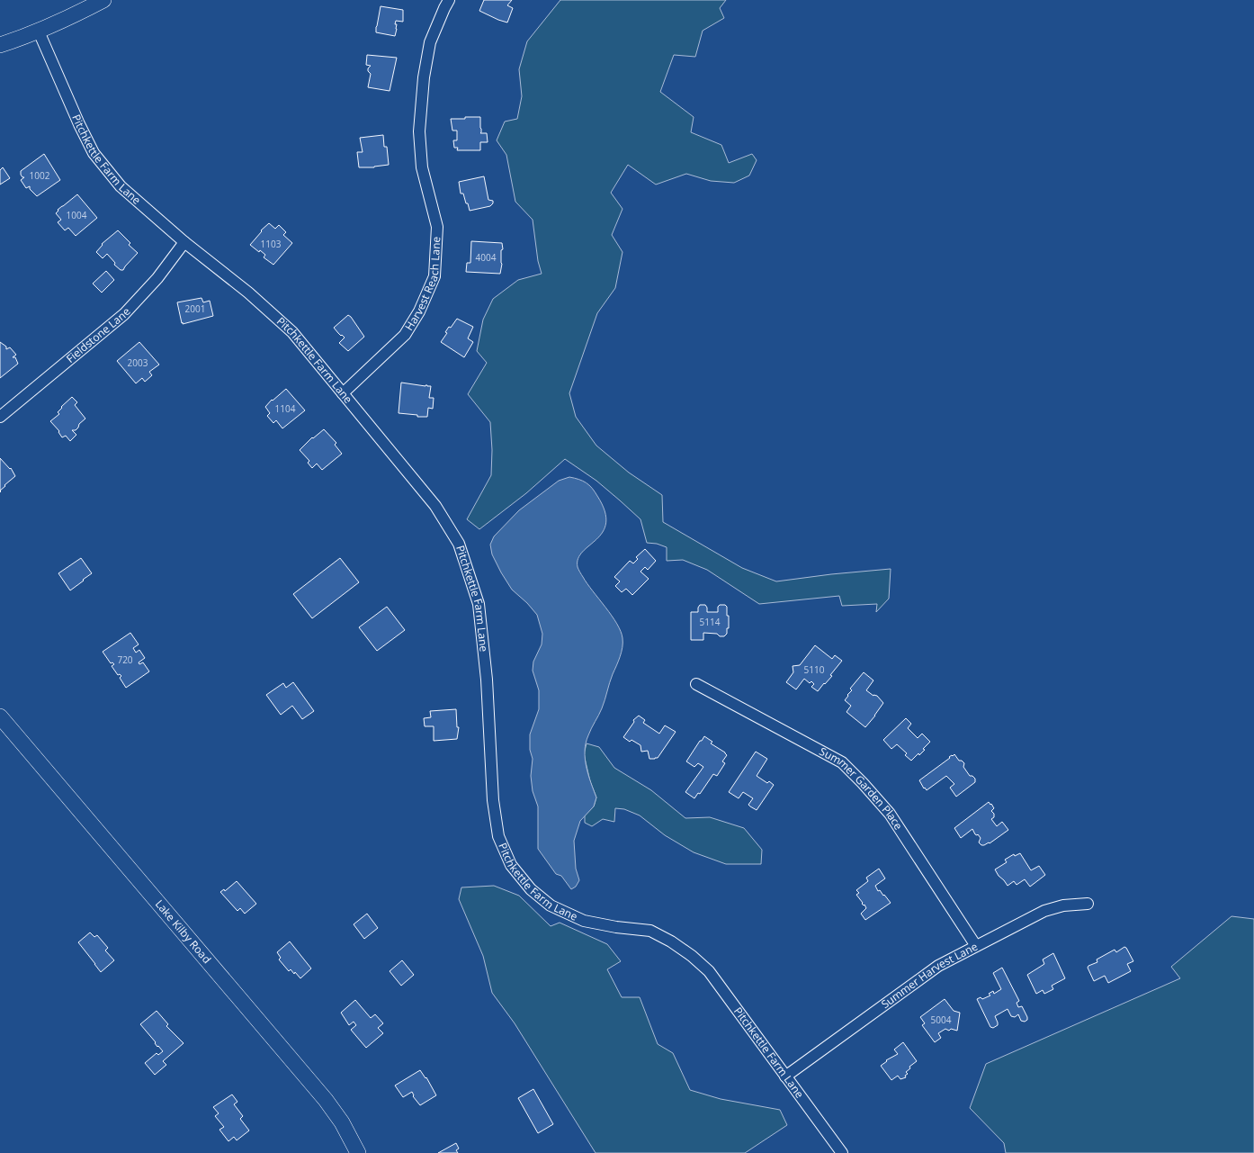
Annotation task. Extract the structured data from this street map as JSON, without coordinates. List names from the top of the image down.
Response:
{
  "streets": {
    "street": [
      "Pitchkettle Farm Lane",
      "Harvest Reach Lane",
      "Fieldstone Lane",
      "Summer Garden Place",
      "Lake Kilby Road",
      "Summer Harvest Lane"
    ]
  },
  "crossings": [
    ["Pitchkettle Farm Lane", "Harvest Reach Lane"],
    ["Pitchkettle Farm Lane", "Fieldstone Lane"],
    ["Pitchkettle Farm Lane", "Summer Harvest Lane"],
    ["Summer Garden Place", "Summer Harvest Lane"]
  ],
  "house_numbers": [
    "1002",
    "1004",
    "1103",
    "4004",
    "2001",
    "2003",
    "1104",
    "5114",
    "720",
    "5110",
    "5004"
  ]
}
